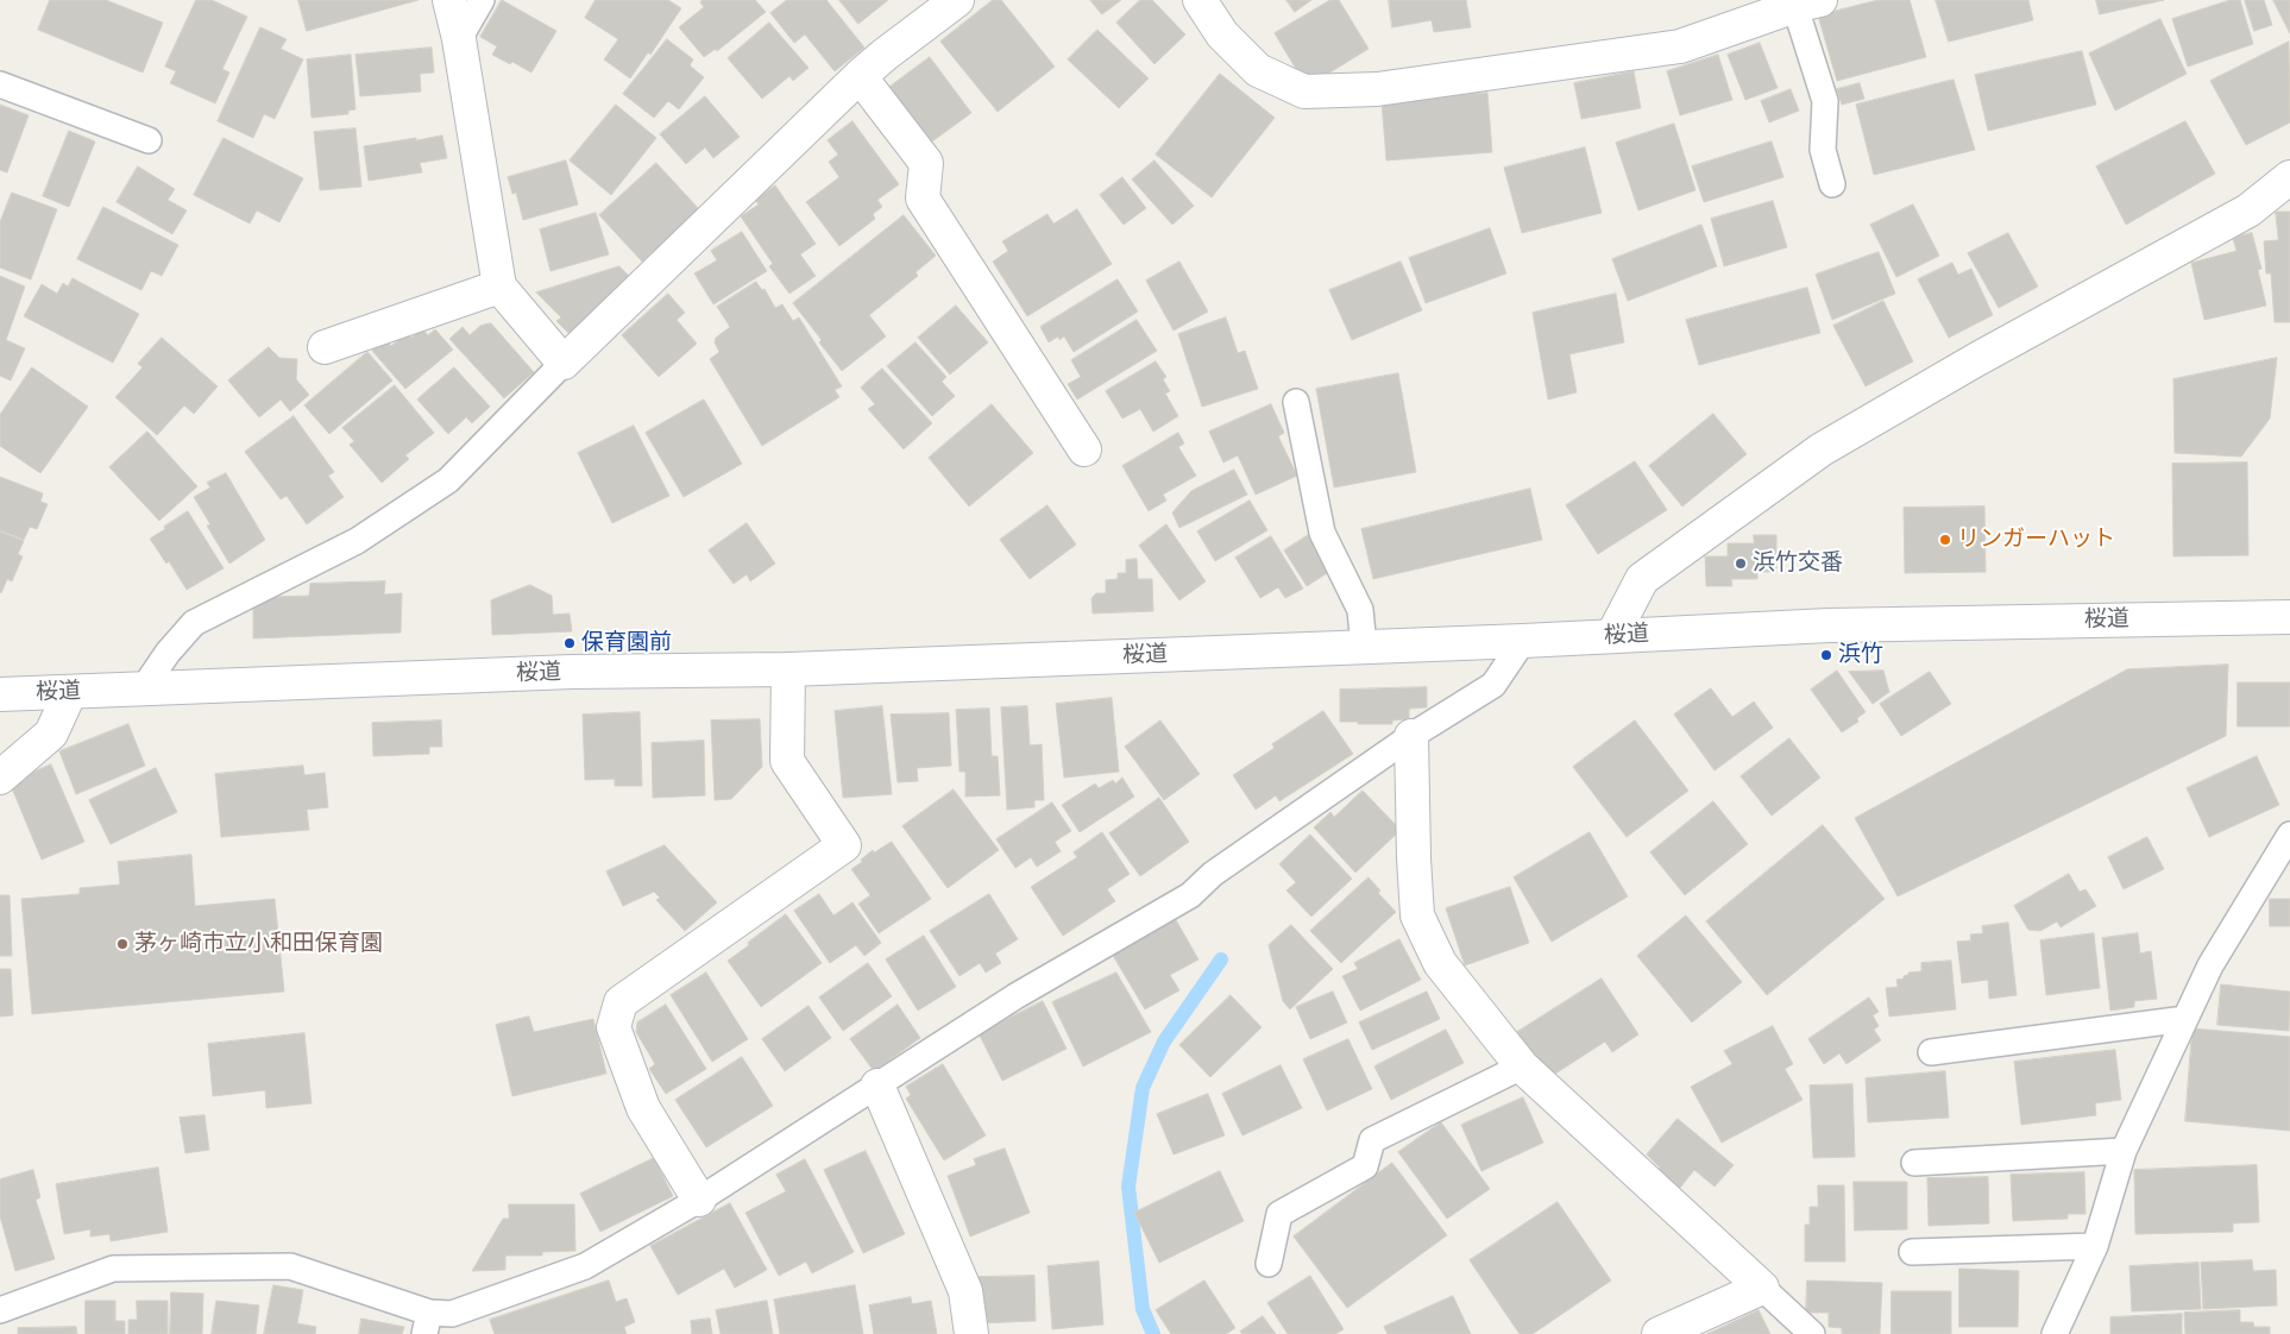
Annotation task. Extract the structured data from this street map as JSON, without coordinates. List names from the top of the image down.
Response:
{
  "streets": {
    "street": ["桜道"]
  },
  "places": [
    "リンガーハット",
    "浜竹交番",
    "保育園前",
    "浜竹",
    "茅ヶ崎市立小和田保育園"
  ]
}
